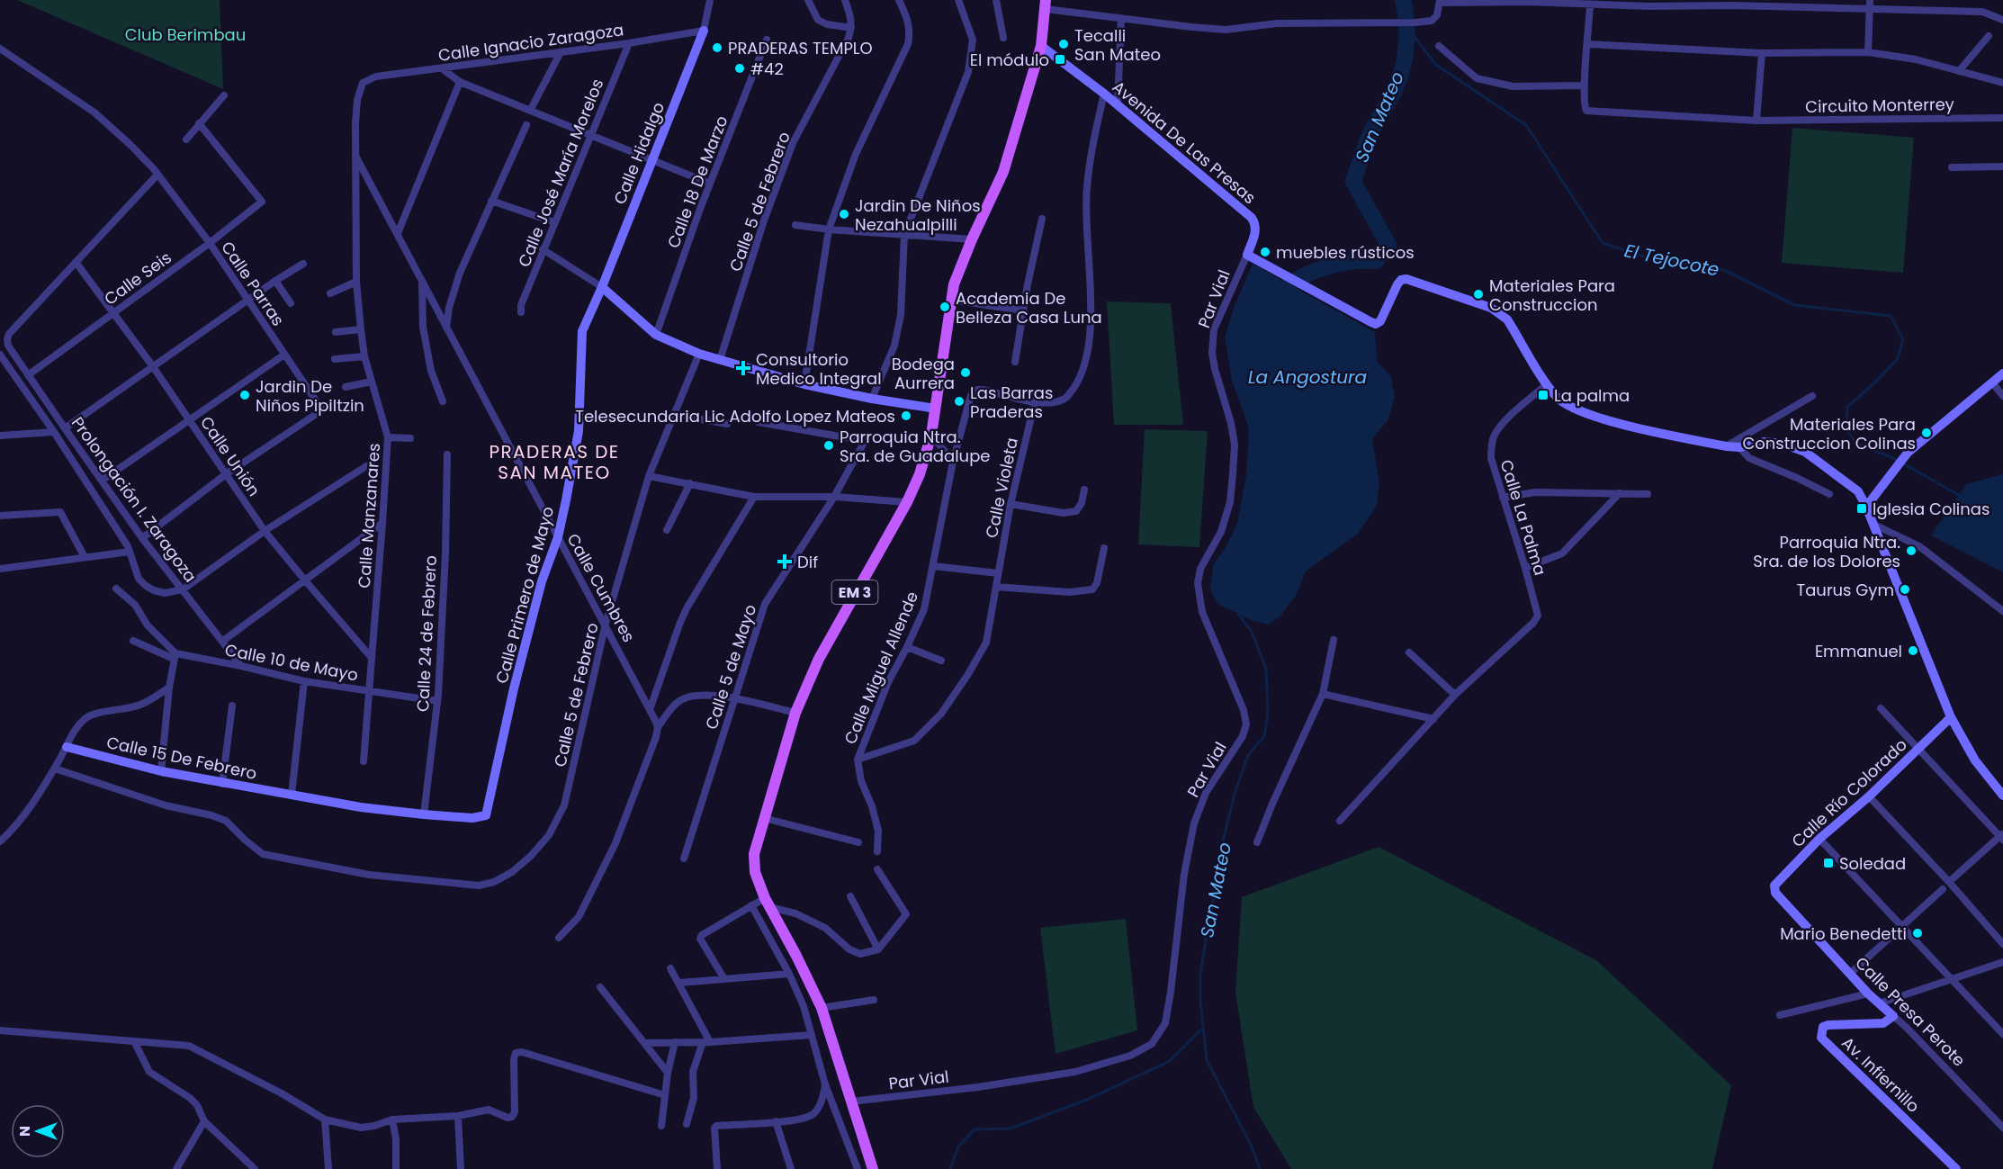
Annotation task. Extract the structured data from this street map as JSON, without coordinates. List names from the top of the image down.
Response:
{
  "streets": {
    "main road": ["EM 3"],
    "street": [
      "Calle Ignacio Zaragoza",
      "Circuito Monterrey",
      "Avenida De Las Presas",
      "Calle Hidalgo",
      "Calle José María Morelos",
      "Calle 18 De Marzo",
      "Calle 5 de Febrero",
      "Calle Seis",
      "Calle Parras",
      "Par Vial",
      "Calle Unión",
      "Calle Violeta",
      "Prolongación I. Zaragoza",
      "Calle Manzanares",
      "Calle La Palma",
      "Calle Cumbres",
      "Calle Primero de Mayo",
      "Calle 24 de Febrero",
      "Calle 10 de Mayo",
      "Calle 5 de Mayo",
      "Calle Miguel Allende",
      "Calle 15 De Febrero",
      "Calle Río Colorado",
      "Calle Presa Perote",
      "Av. Infiernillo"
    ]
  },
  "crossings": [
    ["Calle Ignacio Zaragoza", "Calle Hidalgo"],
    ["Calle Ignacio Zaragoza", "Calle José María Morelos"],
    ["Calle Ignacio Zaragoza", "Calle Manzanares"],
    ["Avenida De Las Presas", "Par Vial"],
    ["Avenida De Las Presas", "EM 3"],
    ["Calle Hidalgo", "Calle Primero de Mayo"],
    ["Calle 5 de Febrero", "Calle Cumbres"],
    ["Calle Seis", "Calle Parras"],
    ["Calle Seis", "Calle Unión"],
    ["Calle Seis", "Prolongación I. Zaragoza"],
    ["Calle Parras", "Calle Unión"],
    ["Par Vial", "EM 3"],
    ["Calle Unión", "Prolongación I. Zaragoza"],
    ["Calle Unión", "Calle Manzanares"],
    ["Calle Violeta", "Calle Miguel Allende"],
    ["Prolongación I. Zaragoza", "Calle 10 de Mayo"],
    ["Calle Manzanares", "Calle Cumbres"],
    ["Calle Manzanares", "Calle 10 de Mayo"],
    ["Calle Cumbres", "Calle Primero de Mayo"],
    ["Calle Primero de Mayo", "Calle 15 De Febrero"],
    ["Calle 24 de Febrero", "Calle 10 de Mayo"],
    ["Calle 24 de Febrero", "Calle 15 De Febrero"],
    ["Calle Río Colorado", "Calle Presa Perote"],
    ["Calle Presa Perote", "Av. Infiernillo"]
  ],
  "districts": ["PRADERAS DE SAN MATEO"],
  "water": ["San Mateo", "El Tejocote", "La Angostura"],
  "parks": ["Club Berimbau"],
  "places": {
    "other": [
      "Tecalli San Mateo",
      "PRADERAS TEMPLO",
      "#42",
      "Jardin De Niños Nezahualpilli",
      "muebles rústicos",
      "Materiales Para Construccion",
      "Academia De Belleza Casa Luna",
      "Bodega Aurrera",
      "Jardin De Niños Pipiltzin",
      "Las Barras Praderas",
      "Telesecundaria Lic Adolfo Lopez Mateos",
      "Materiales Para Construccion Colinas",
      "Parroquia Ntra. Sra. de Guadalupe",
      "Parroquia Ntra. Sra. de los Dolores",
      "Taurus Gym",
      "Emmanuel",
      "Mario Benedetti"
    ],
    "transit": [
      "El módulo",
      "La palma",
      "Iglesia Colinas",
      "Soledad"
    ],
    "health": ["Consultorio Medico Integral", "Dif"]
  },
  "north": "left"
}
